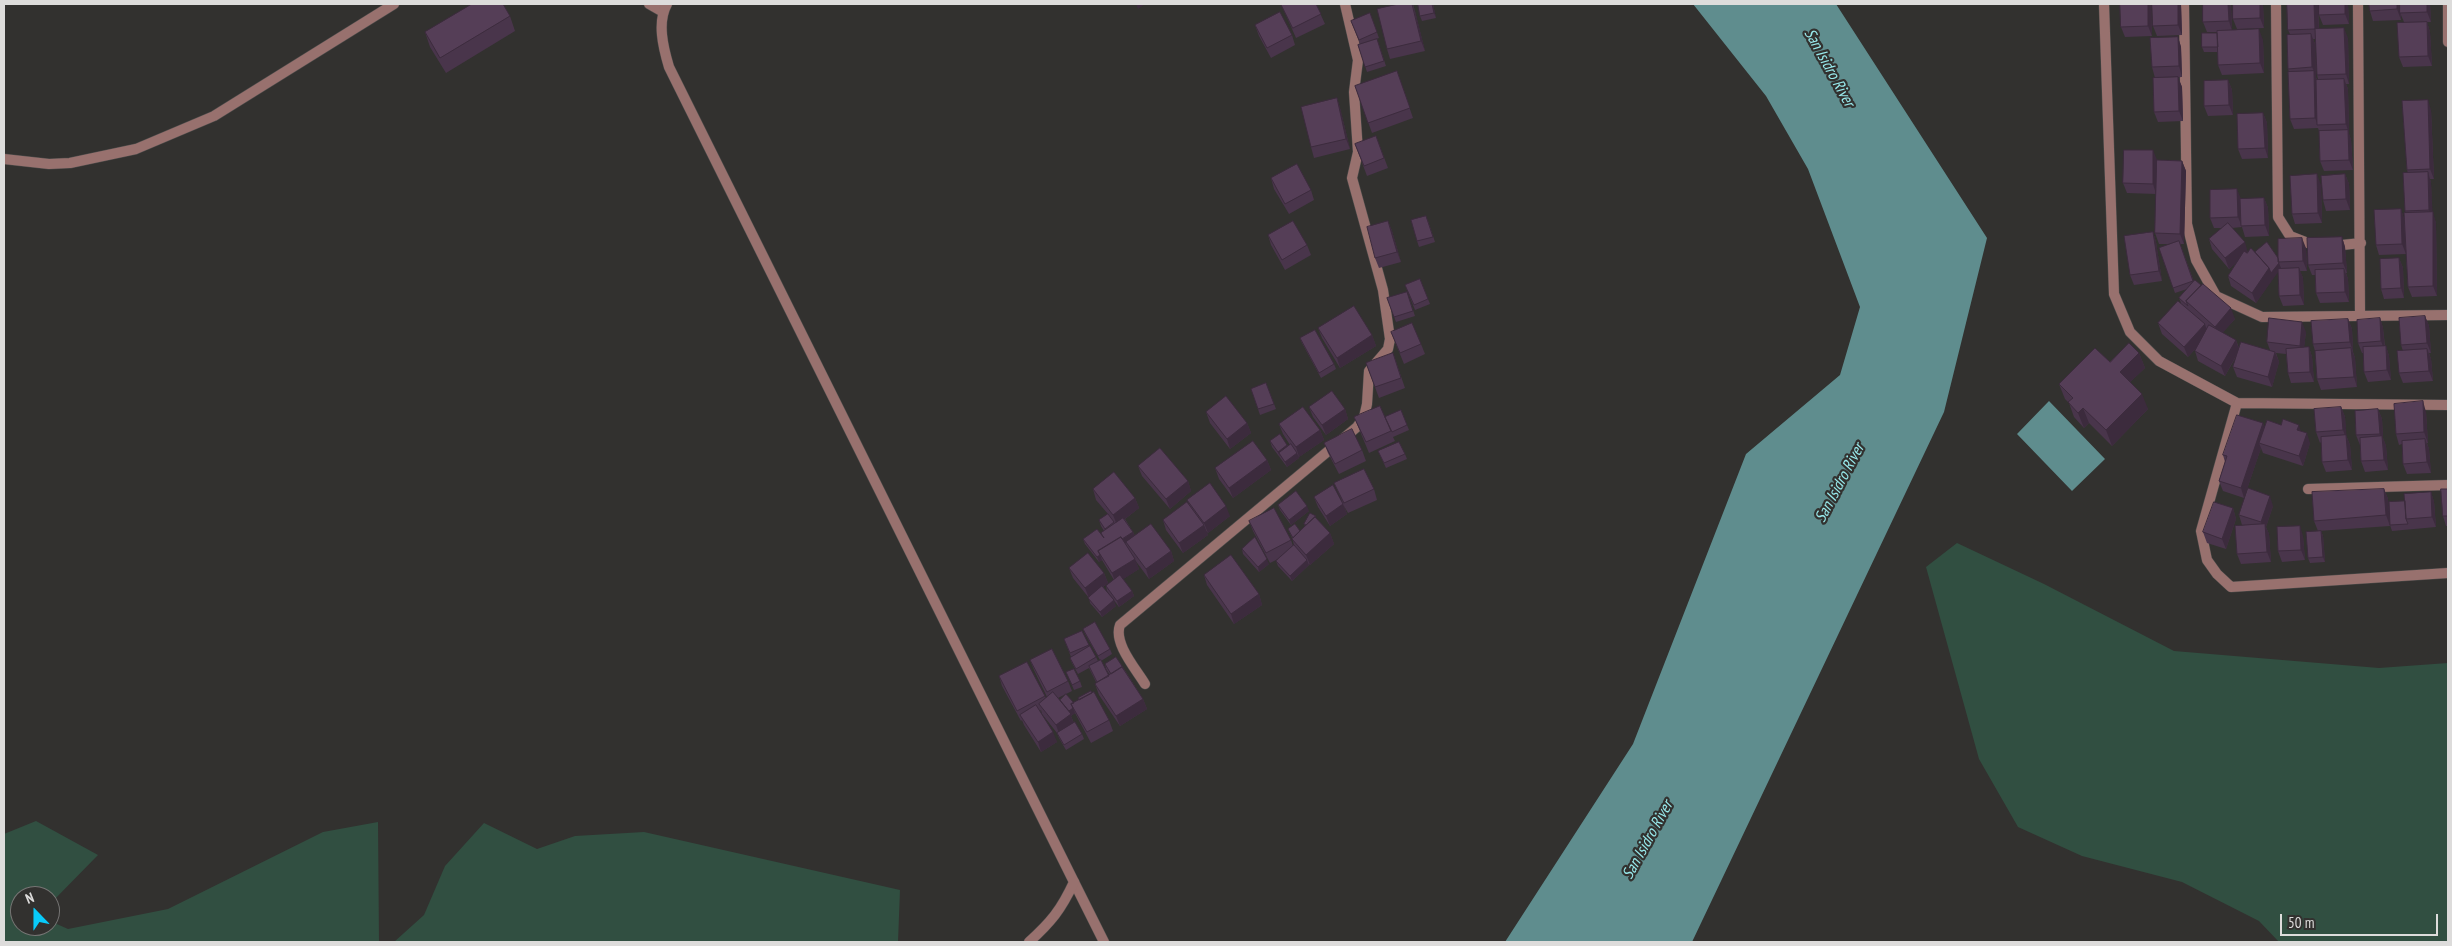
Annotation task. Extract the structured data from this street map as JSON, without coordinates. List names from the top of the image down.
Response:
{
  "water": ["San Isidro River"],
  "scale_bar": "50 m",
  "north": "top"
}
